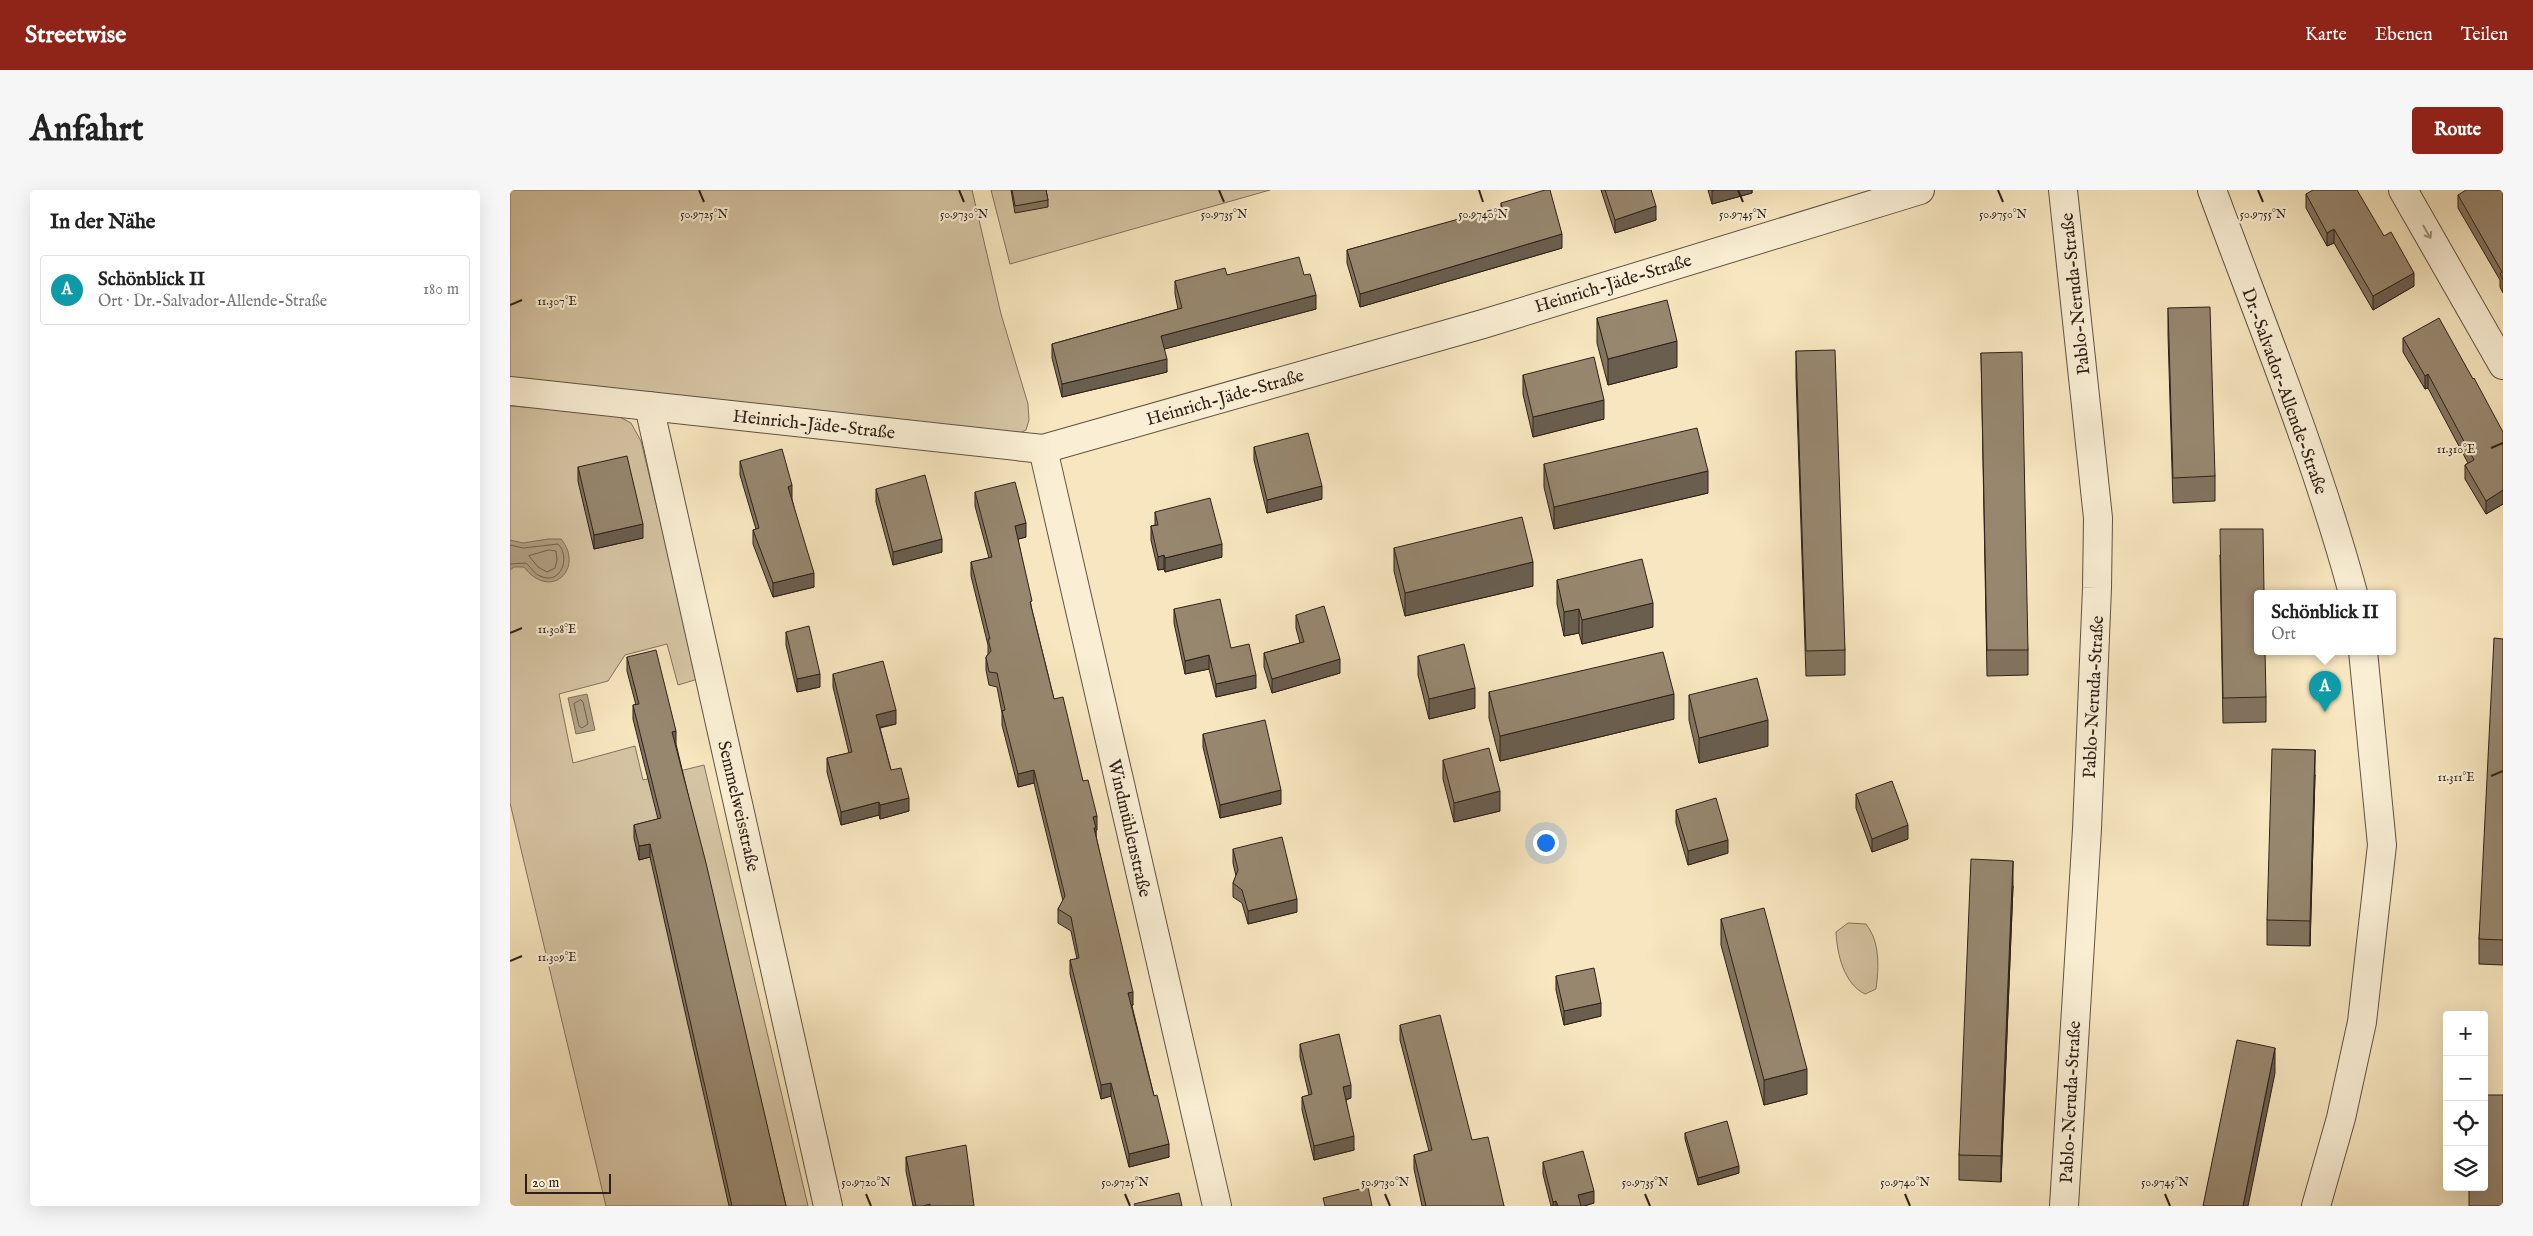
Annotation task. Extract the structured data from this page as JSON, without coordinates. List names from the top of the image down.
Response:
{
  "streets": {
    "street": [
      "Heinrich-Jäde-Straße",
      "Pablo-Neruda-Straße",
      "Dr.-Salvador-Allende-Straße",
      "Semmelweisstraße",
      "Windmühlenstraße"
    ]
  },
  "crossings": [
    ["Heinrich-Jäde-Straße", "Semmelweisstraße"],
    ["Heinrich-Jäde-Straße", "Windmühlenstraße"]
  ],
  "scale_bar": "20 m",
  "page": {
    "header": "Streetwise",
    "nav": ["Karte", "Ebenen", "Teilen"],
    "buttons": "Route",
    "title": "Anfahrt",
    "heading": "In der Nähe",
    "list": [
      {
        "mark": "A",
        "name": "Schönblick II",
        "note": "Ort · Dr.-Salvador-Allende-Straße",
        "value": "180 m"
      }
    ],
    "popup": ["Schönblick II", "Ort"],
    "pins": "A",
    "map_buttons": ["+", "−"],
    "scale": "20 m"
  },
  "coordinates": [
    "50.9725°N",
    "50.9730°N",
    "50.9735°N",
    "50.9740°N",
    "50.9745°N",
    "50.9750°N",
    "50.9755°N",
    "11.307°E",
    "11.310°E",
    "11.308°E",
    "11.311°E",
    "11.309°E",
    "50.9720°N"
  ]
}
